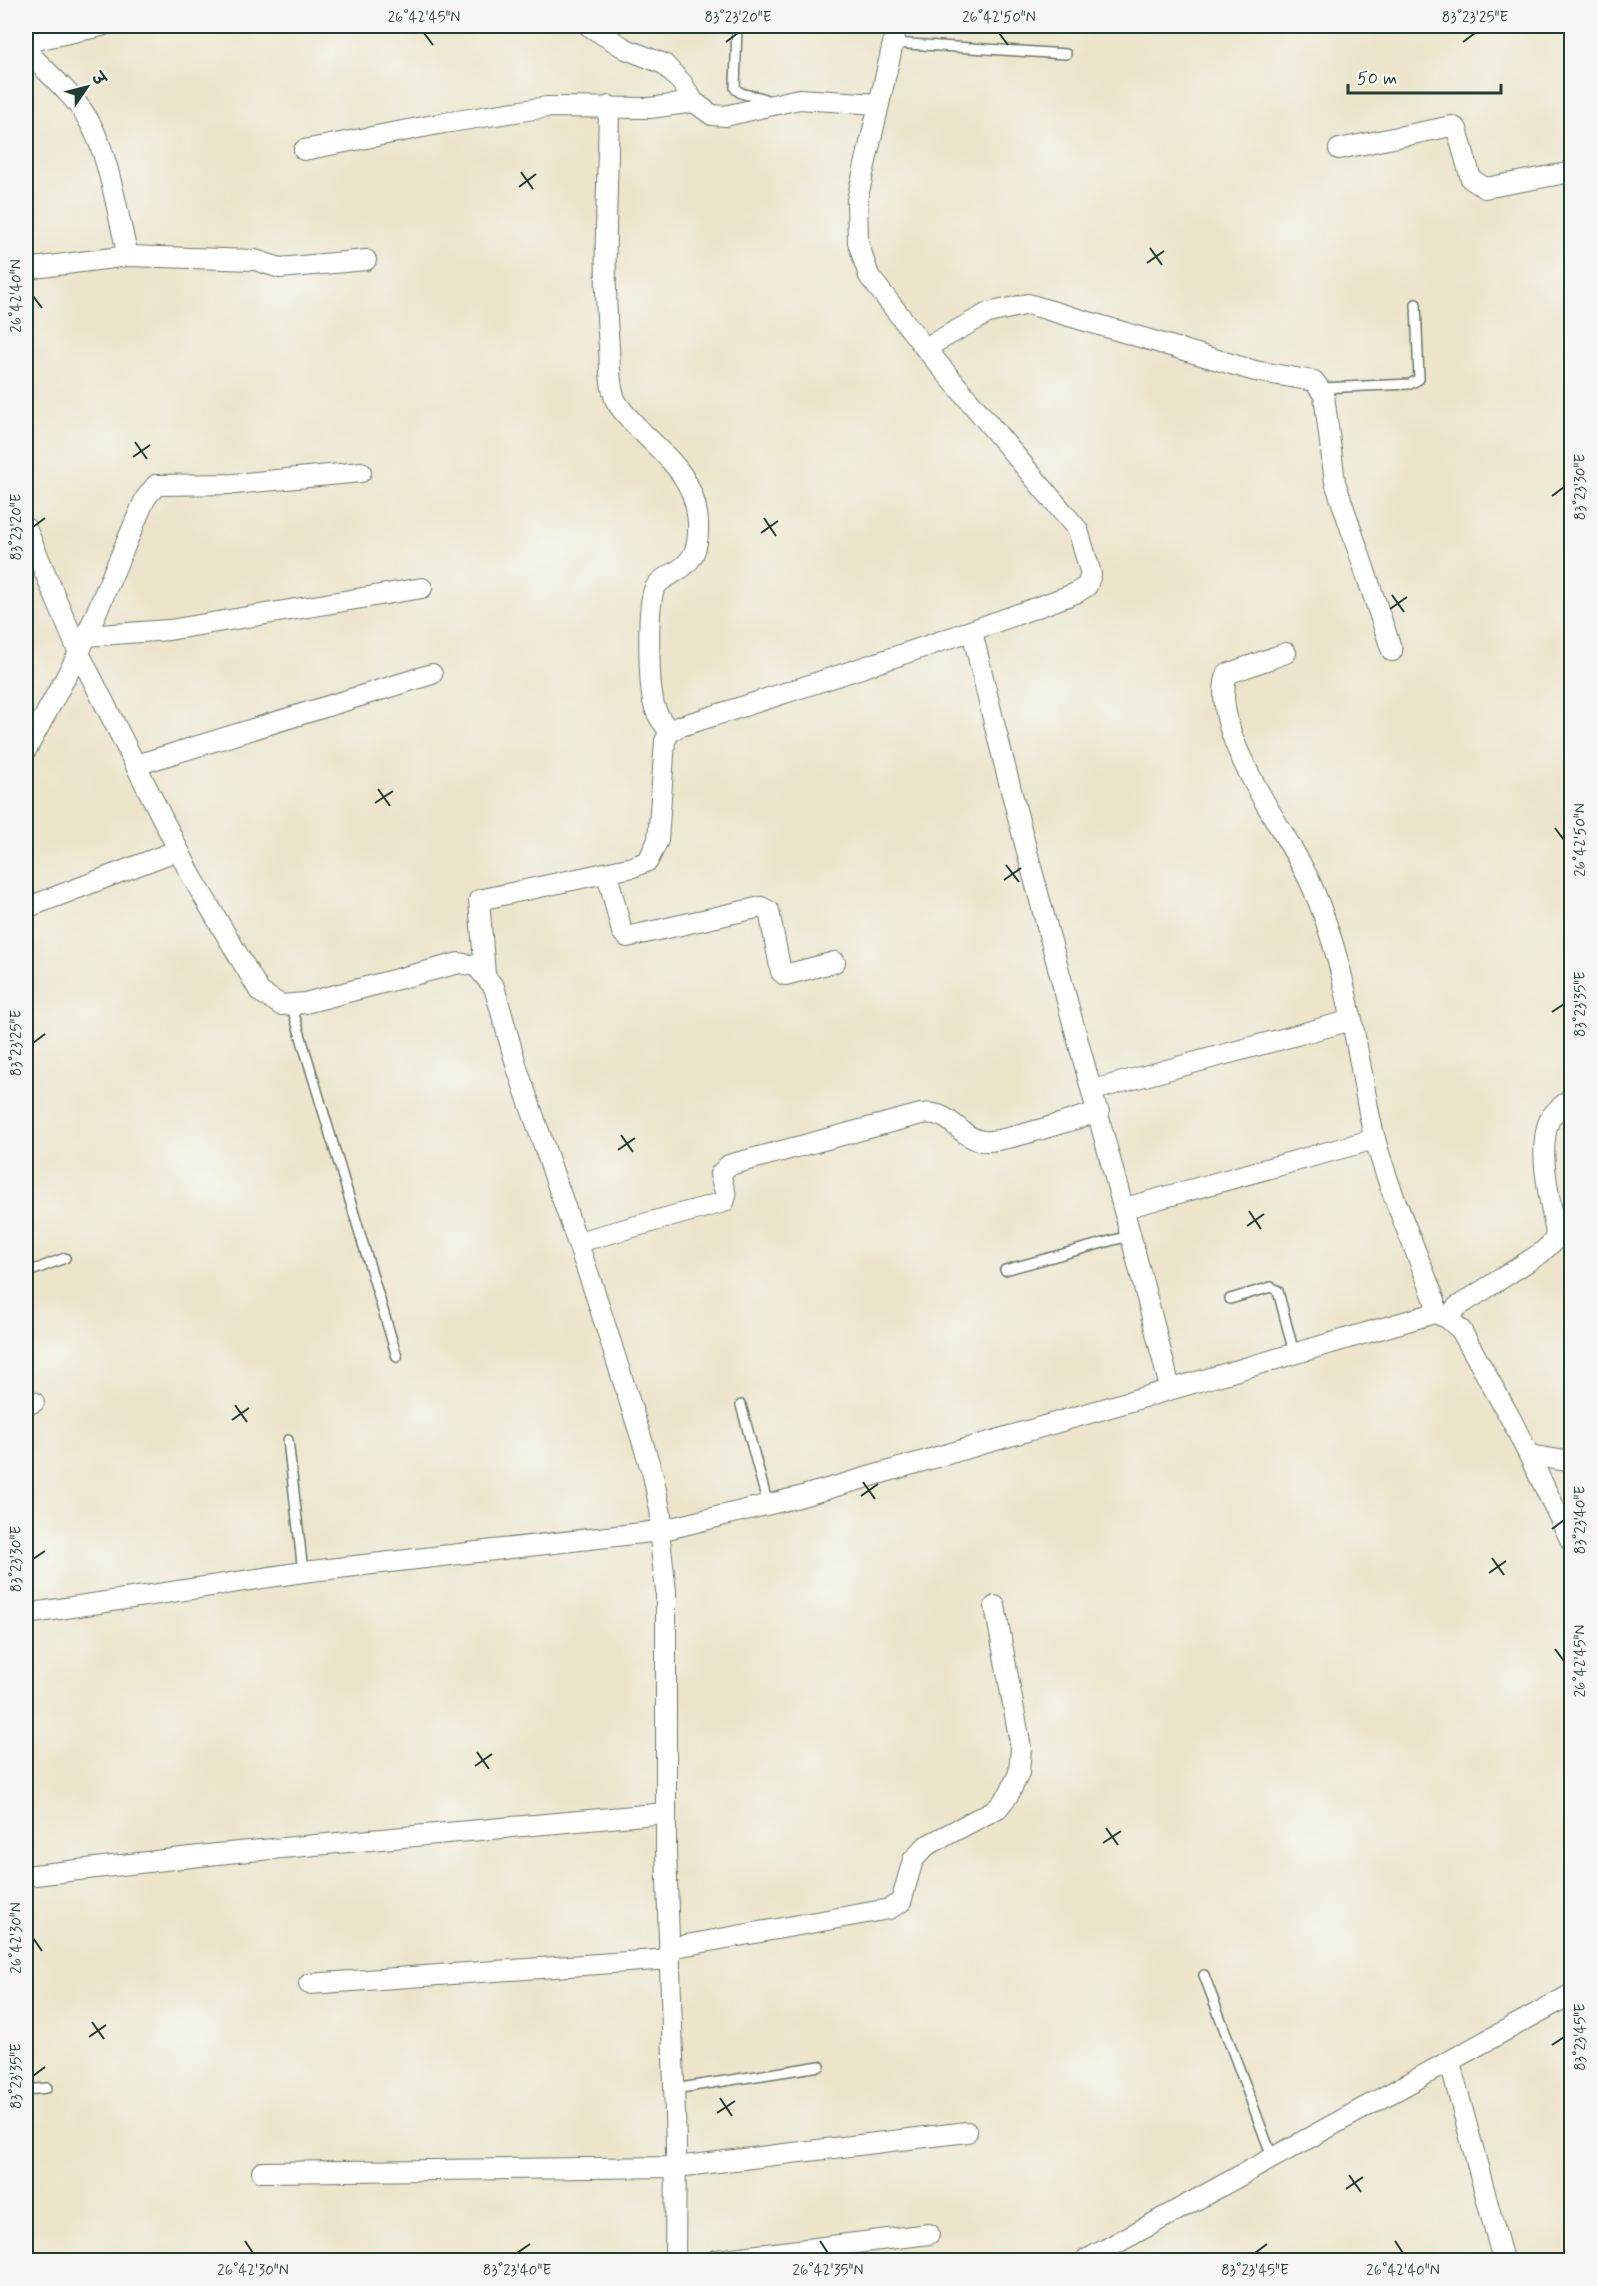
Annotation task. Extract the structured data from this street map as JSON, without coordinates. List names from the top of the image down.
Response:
{
  "scale_bar": "50 m",
  "north": "top right",
  "coordinates": [
    "26°42'45\"N",
    "83°23'20\"E",
    "26°42'50\"N",
    "83°23'25\"E",
    "26°42'40\"N",
    "83°23'30\"E",
    "83°23'35\"E",
    "83°23'40\"E",
    "26°42'30\"N",
    "83°23'45\"E",
    "26°42'35\"N"
  ]
}
